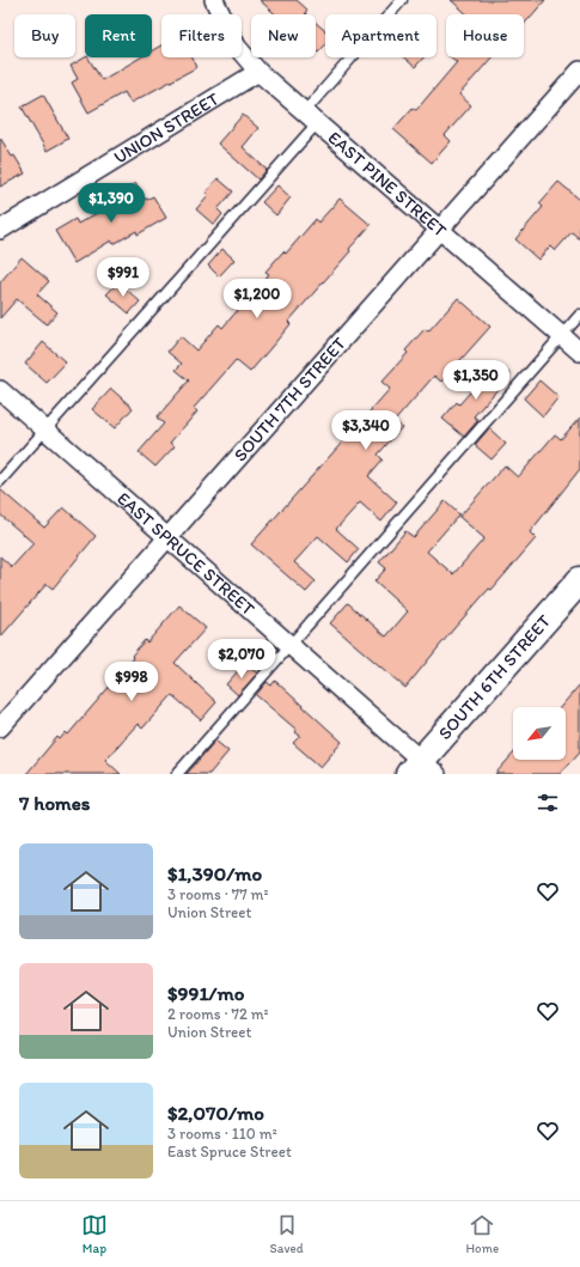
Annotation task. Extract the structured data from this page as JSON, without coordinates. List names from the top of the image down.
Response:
{
  "streets": {
    "street": [
      "UNION STREET",
      "EAST PINE STREET",
      "SOUTH 7TH STREET",
      "EAST SPRUCE STREET",
      "SOUTH 6TH STREET"
    ]
  },
  "crossings": [
    ["UNION STREET", "EAST PINE STREET"],
    ["EAST PINE STREET", "SOUTH 7TH STREET"],
    ["SOUTH 7TH STREET", "EAST SPRUCE STREET"],
    ["EAST SPRUCE STREET", "SOUTH 6TH STREET"]
  ],
  "north": "bottom left",
  "page": {
    "chip": [
      "Buy",
      "Rent",
      "Filters",
      "New",
      "Apartment",
      "House"
    ],
    "price": [
      "$1,390",
      "$991",
      "$1,200",
      "$1,350",
      "$3,340",
      "$2,070",
      "$998"
    ],
    "heading": "7 homes",
    "list": [
      {
        "name": "$1,390/mo",
        "note": "3 rooms · 77 m² · Union Street"
      },
      {
        "name": "$991/mo",
        "note": "2 rooms · 72 m² · Union Street"
      },
      {
        "name": "$2,070/mo",
        "note": "3 rooms · 110 m² · East Spruce Street"
      }
    ],
    "tabs": ["Map", "Saved", "Home"]
  }
}
